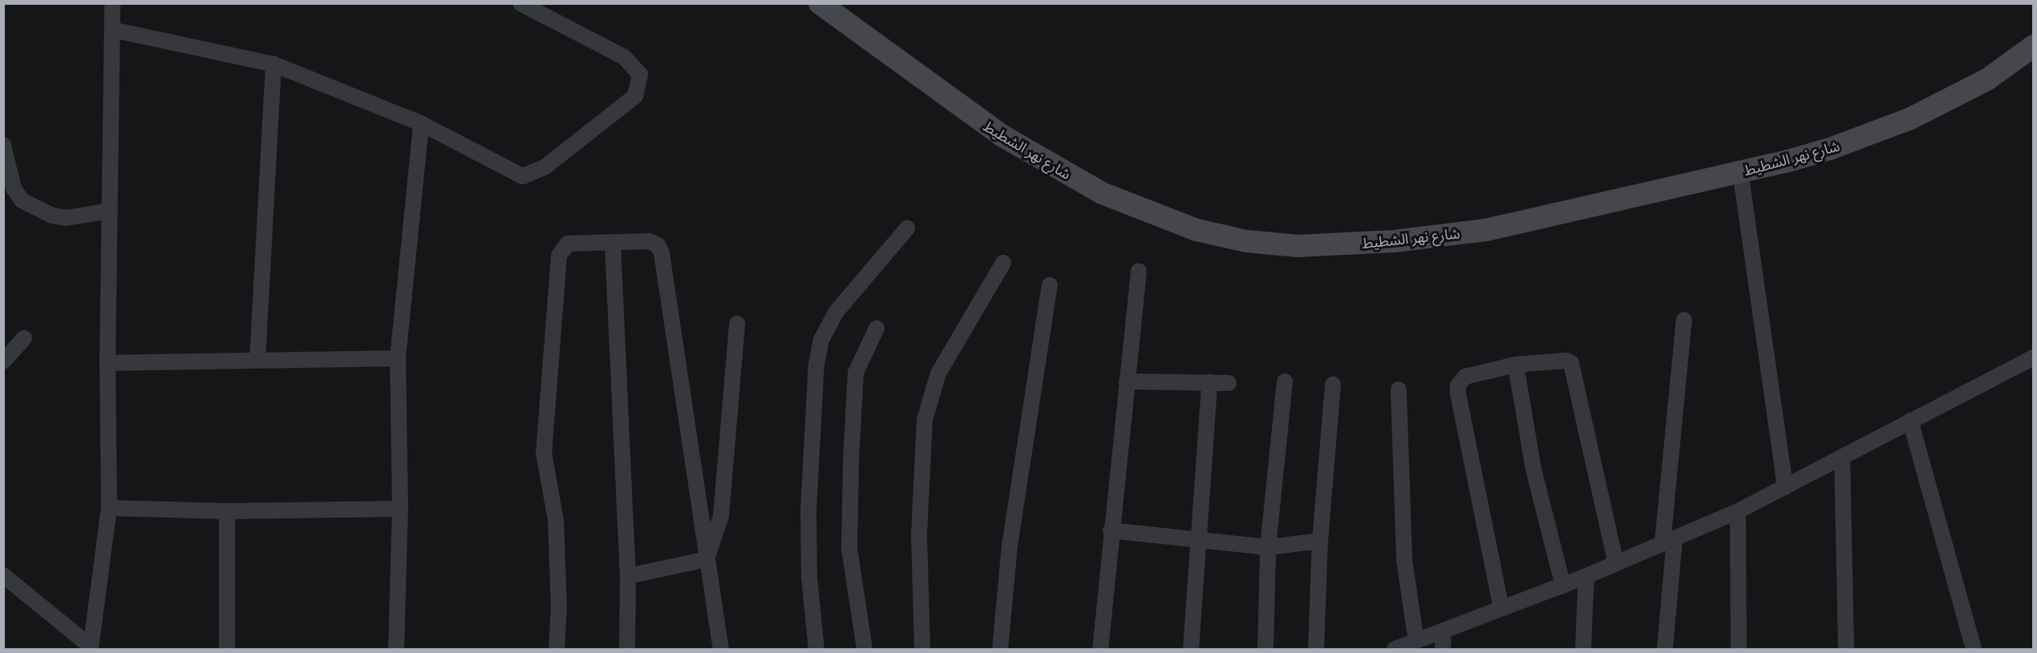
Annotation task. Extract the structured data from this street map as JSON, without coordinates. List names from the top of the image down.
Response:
{
  "streets": {
    "main road": ["شارع نهر الشطيط"]
  }
}
